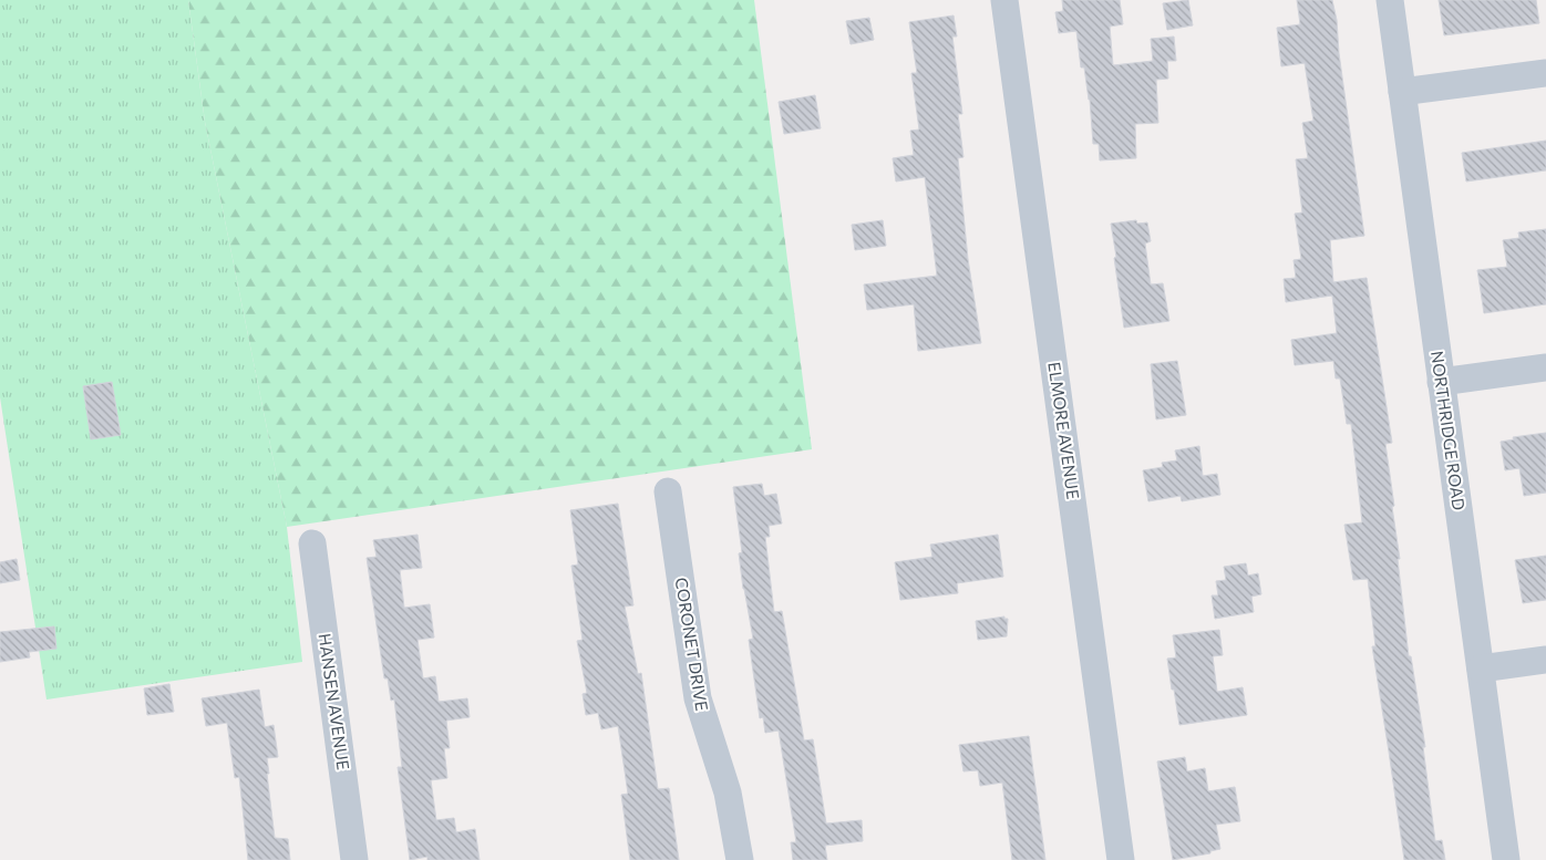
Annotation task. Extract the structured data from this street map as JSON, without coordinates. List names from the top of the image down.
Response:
{
  "streets": {
    "street": [
      "ELMORE AVENUE",
      "NORTHRIDGE ROAD",
      "CORONET DRIVE",
      "HANSEN AVENUE"
    ]
  }
}
